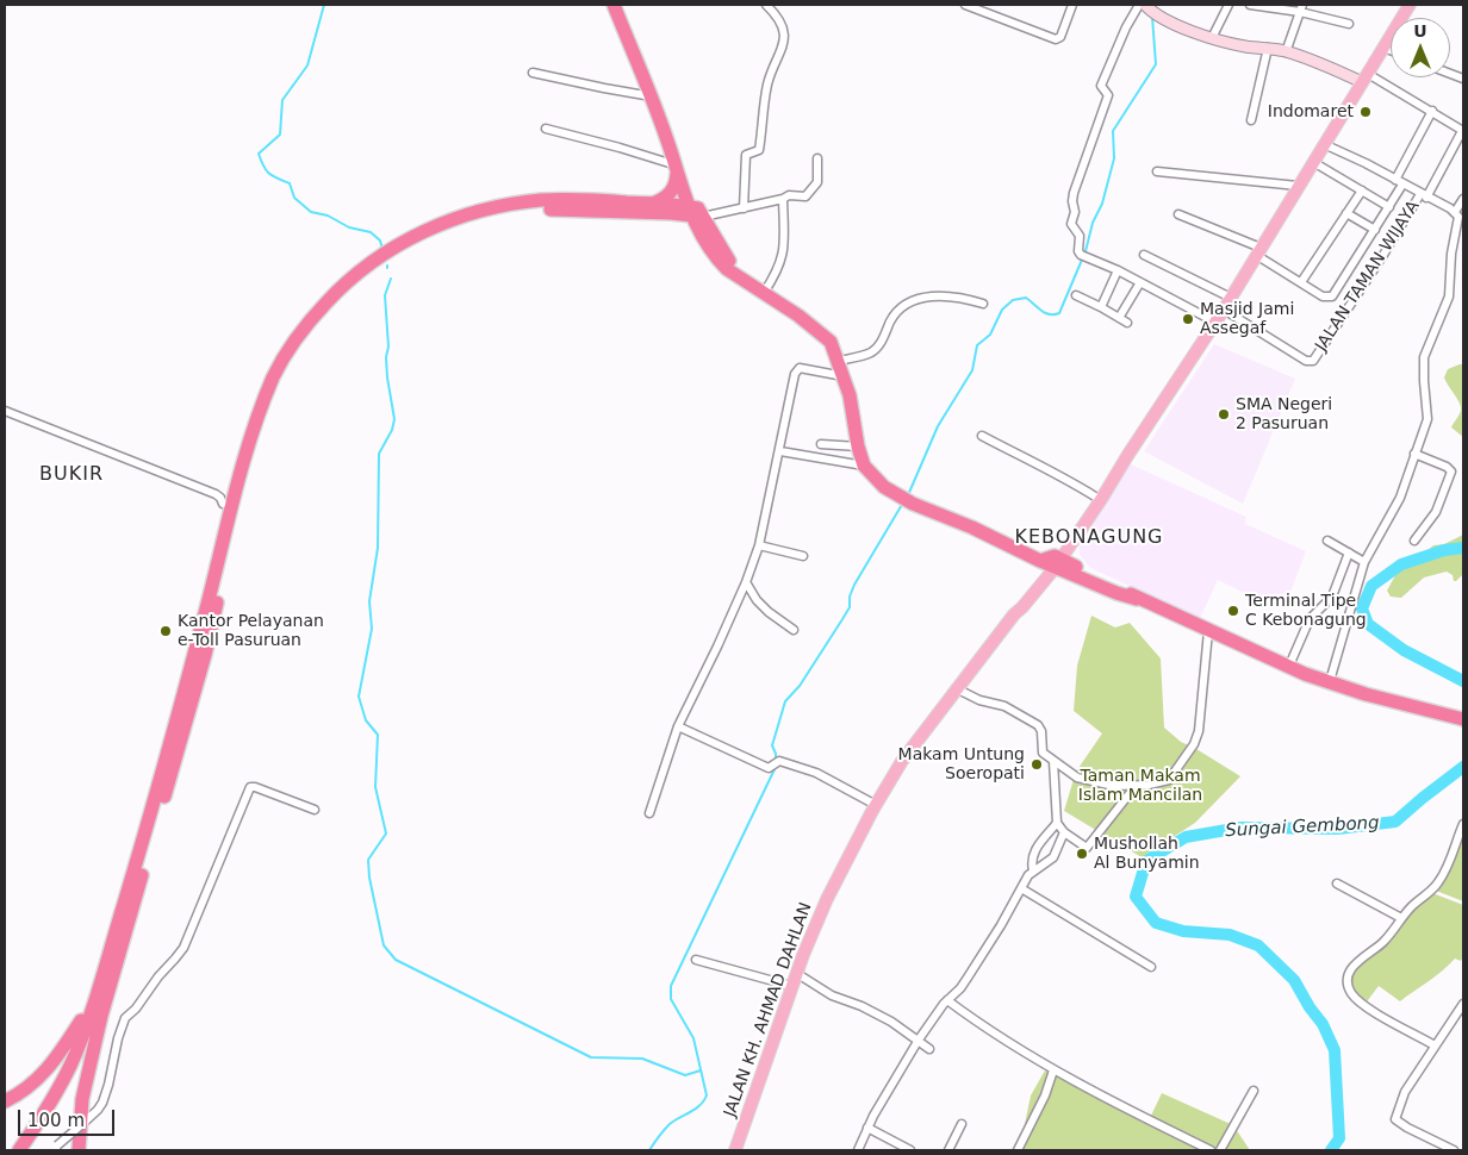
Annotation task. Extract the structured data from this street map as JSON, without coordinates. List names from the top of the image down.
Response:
{
  "streets": {
    "main road": ["JALAN KH. AHMAD DAHLAN"],
    "street": ["JALAN TAMAN WIJAYA"]
  },
  "districts": ["BUKIR", "KEBONAGUNG"],
  "water": ["Sungai Gembong"],
  "parks": ["Taman Makam Islam Mancilan"],
  "places": [
    "Indomaret",
    "Masjid Jami Assegaf",
    "SMA Negeri 2 Pasuruan",
    "Terminal Tipe C Kebonagung",
    "Kantor Pelayanan e-Toll Pasuruan",
    "Makam Untung Soeropati",
    "Mushollah Al Bunyamin"
  ],
  "scale_bar": "100 m",
  "north": "top"
}
